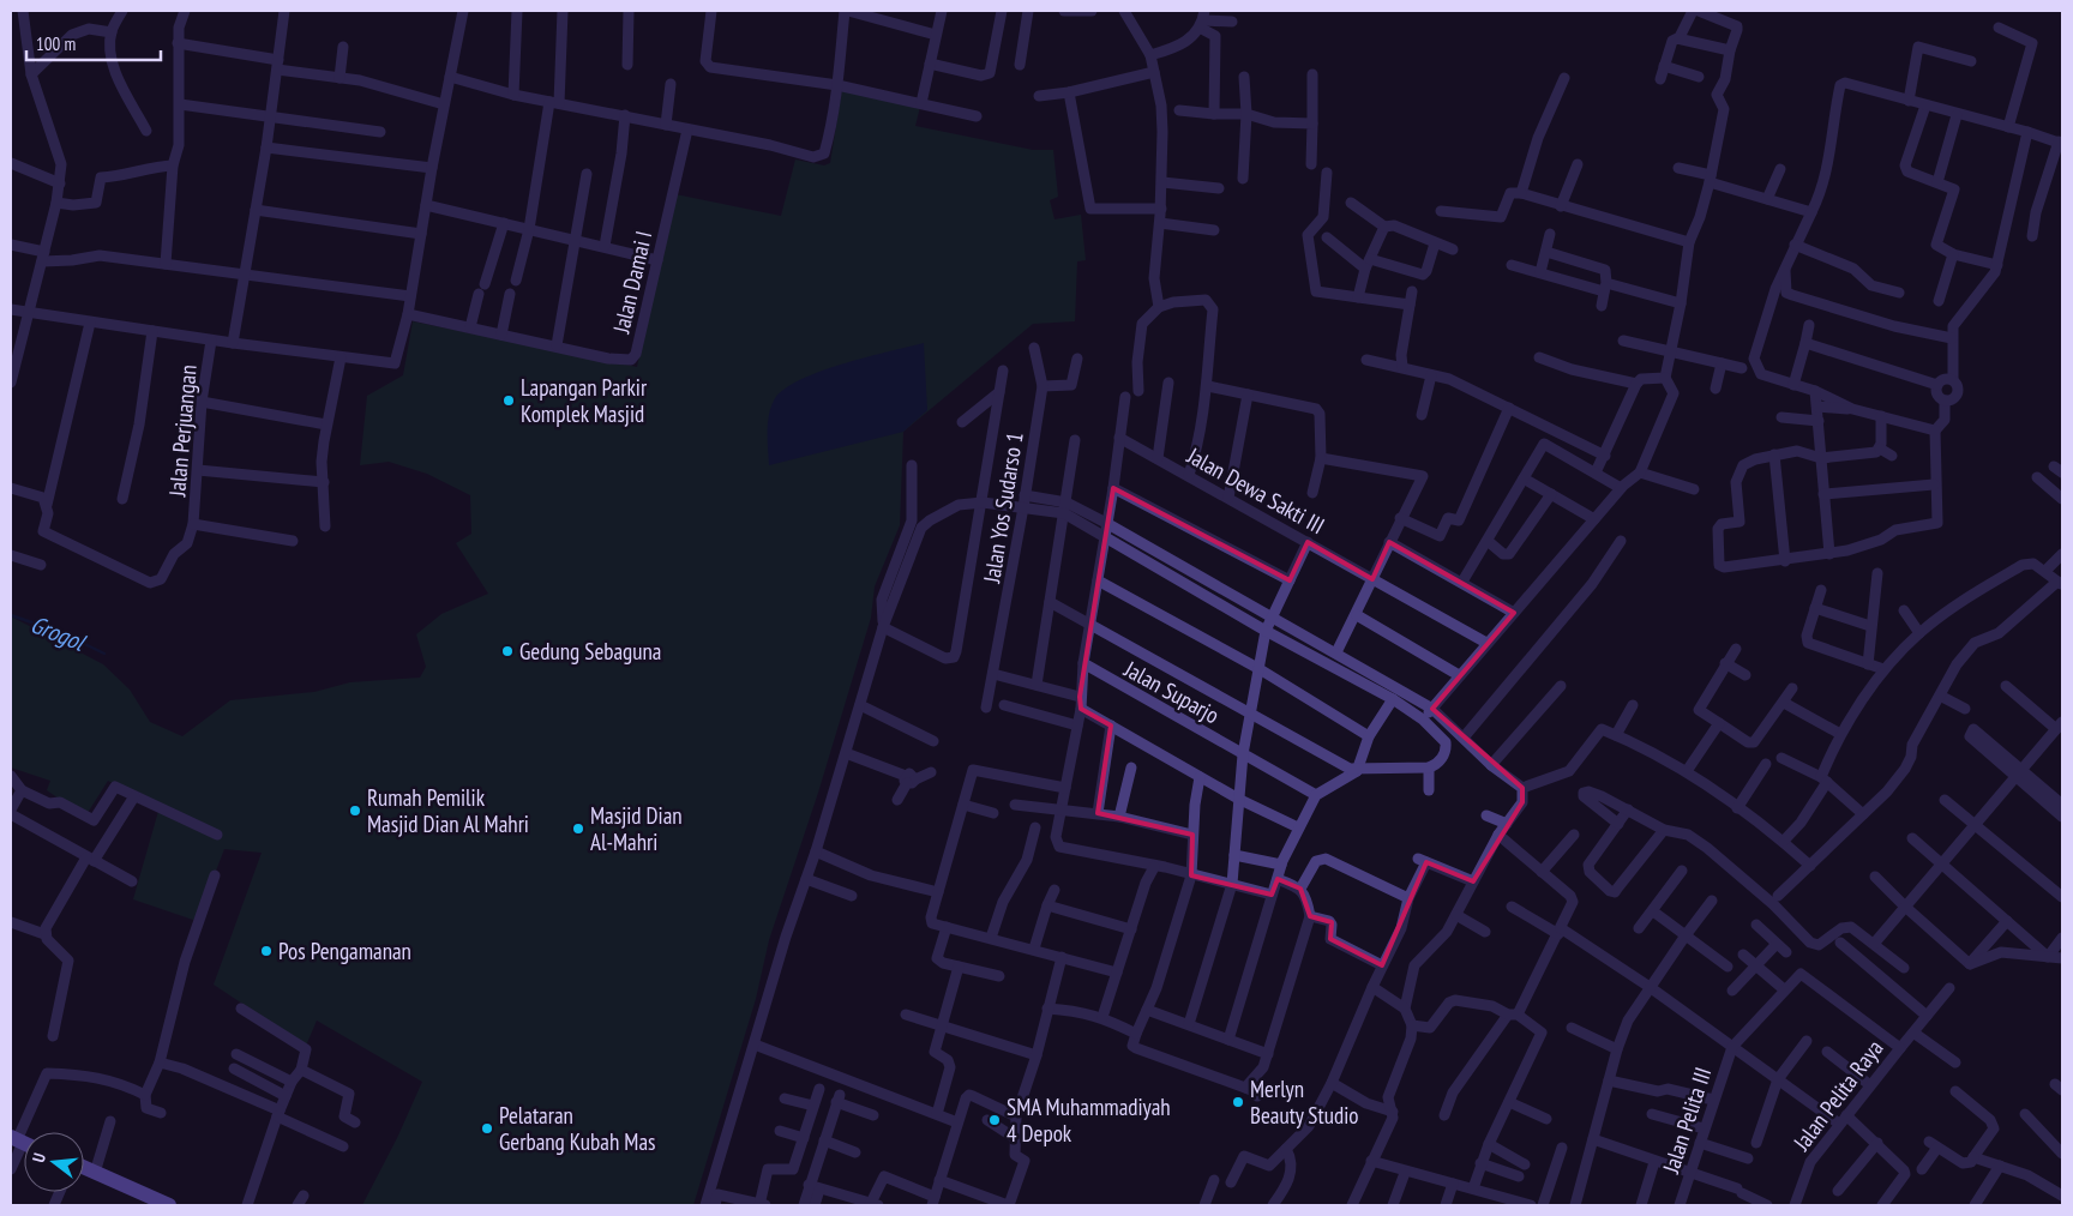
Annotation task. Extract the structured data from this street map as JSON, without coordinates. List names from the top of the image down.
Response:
{
  "streets": {
    "street": [
      "Jalan Damai I",
      "Jalan Perjuangan",
      "Jalan Dewa Sakti III",
      "Jalan Yos Sudarso 1",
      "Jalan Suparjo",
      "Jalan Pelita Raya",
      "Jalan Pelita III"
    ]
  },
  "crossings": [
    ["Jalan Pelita Raya", "Jalan Pelita III"]
  ],
  "water": ["Grogol"],
  "places": [
    "Lapangan Parkir Komplek Masjid",
    "Gedung Sebaguna",
    "Rumah Pemilik Masjid Dian Al Mahri",
    "Masjid Dian Al-Mahri",
    "Pos Pengamanan",
    "Merlyn Beauty Studio",
    "SMA Muhammadiyah 4 Depok",
    "Pelataran Gerbang Kubah Mas"
  ],
  "scale_bar": "100 m",
  "north": "left"
}
